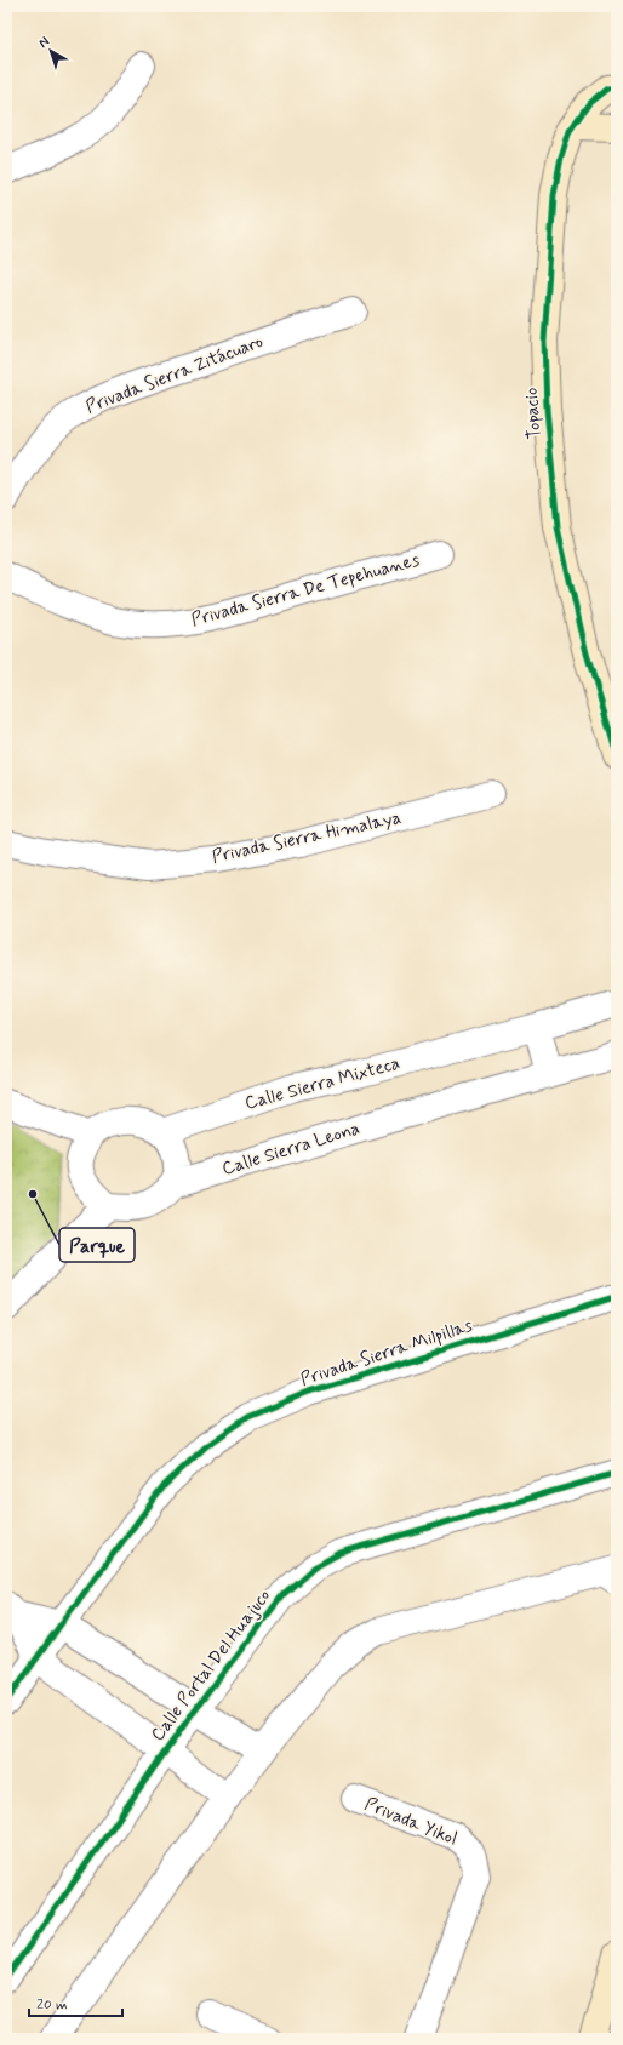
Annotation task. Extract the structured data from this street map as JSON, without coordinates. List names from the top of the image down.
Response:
{
  "streets": {
    "street": [
      "Privada Sierra Zitácuaro",
      "Topacio",
      "Privada Sierra De Tepehuanes",
      "Privada Sierra Himalaya",
      "Calle Sierra Mixteca",
      "Calle Sierra Leona",
      "Privada Sierra Milpillas",
      "Calle Portal Del Huajuco",
      "Privada Yikol"
    ]
  },
  "crossings": [
    ["Calle Sierra Mixteca", "Calle Sierra Leona"]
  ],
  "places": ["Parque"],
  "scale_bar": "20 m",
  "north": "top left"
}
